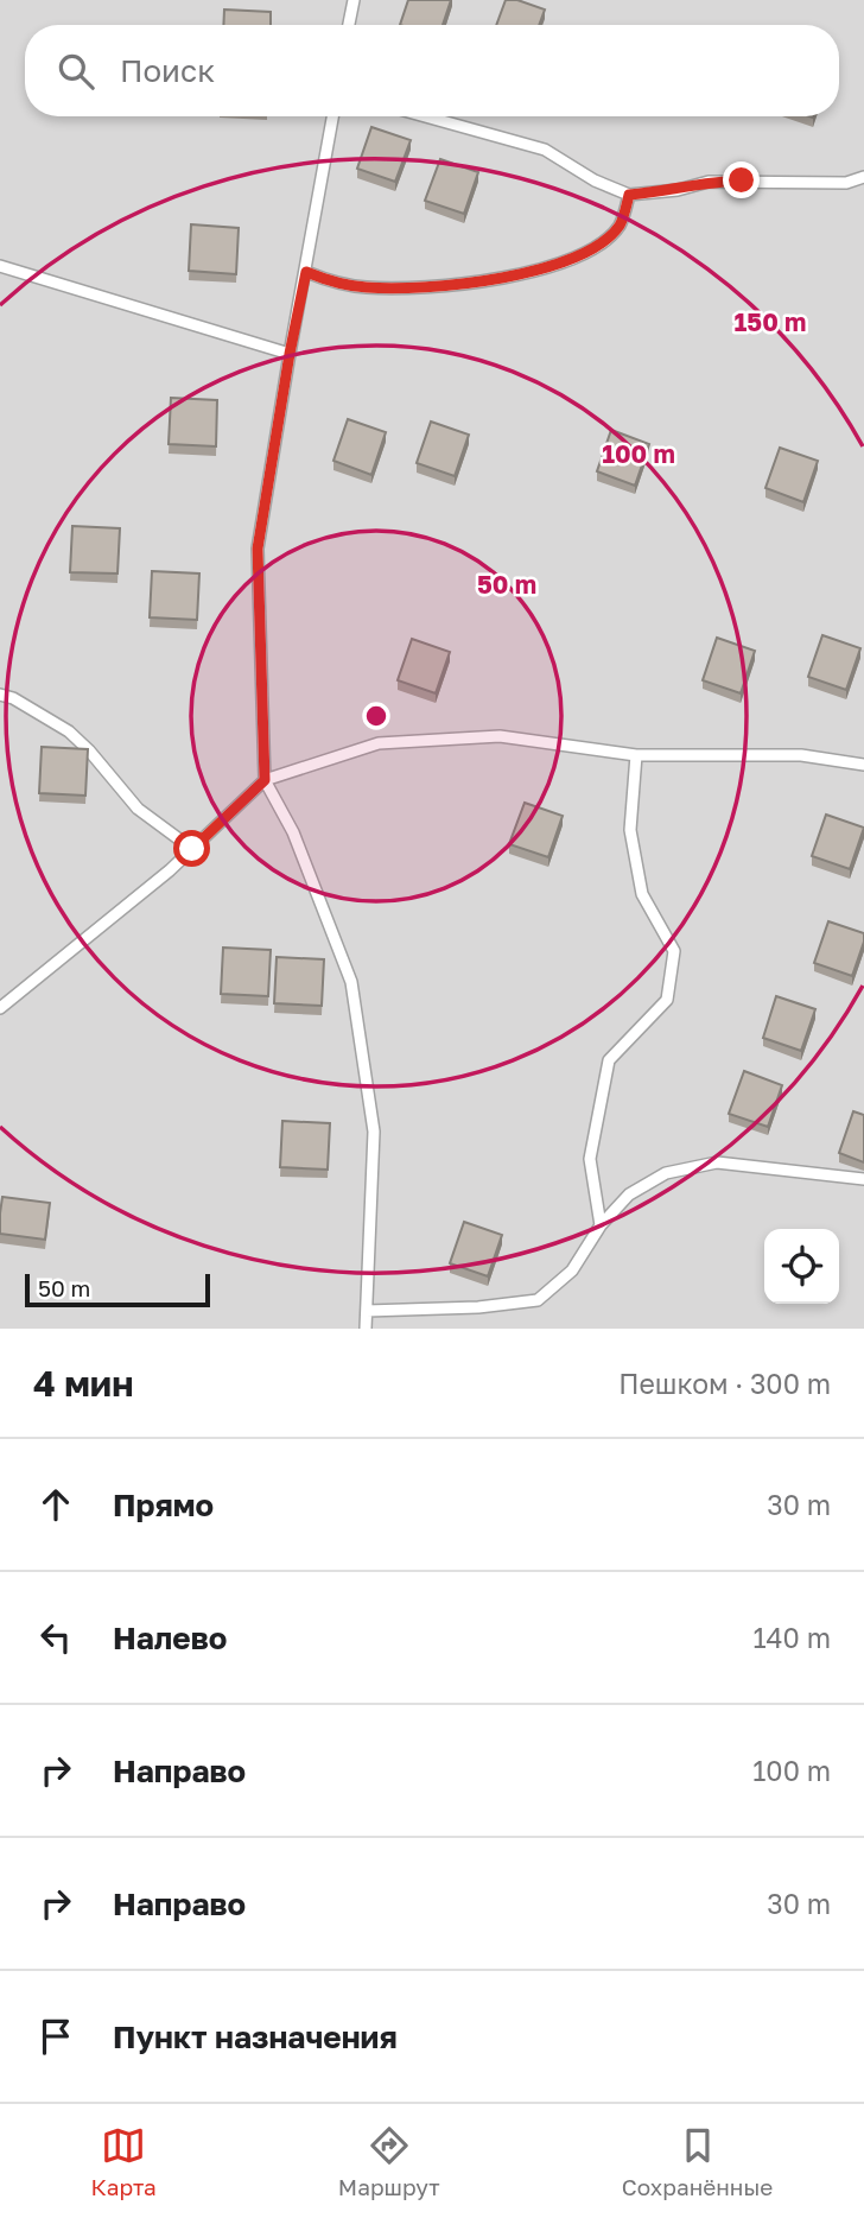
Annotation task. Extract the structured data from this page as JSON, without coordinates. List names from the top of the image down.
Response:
{
  "scale_bar": "50 m",
  "page": {
    "search": "Поиск",
    "scale": "50 m",
    "heading": ["4 мин", "Пешком · 300 m"],
    "list": [
      ["Прямо", "30 m"],
      ["Налево", "140 m"],
      ["Направо", "100 m"],
      ["Направо", "30 m"],
      "Пункт назначения"
    ],
    "nav": ["Карта", "Маршрут", "Сохранённые"]
  },
  "rings": ["150 m", "100 m", "50 m"]
}
